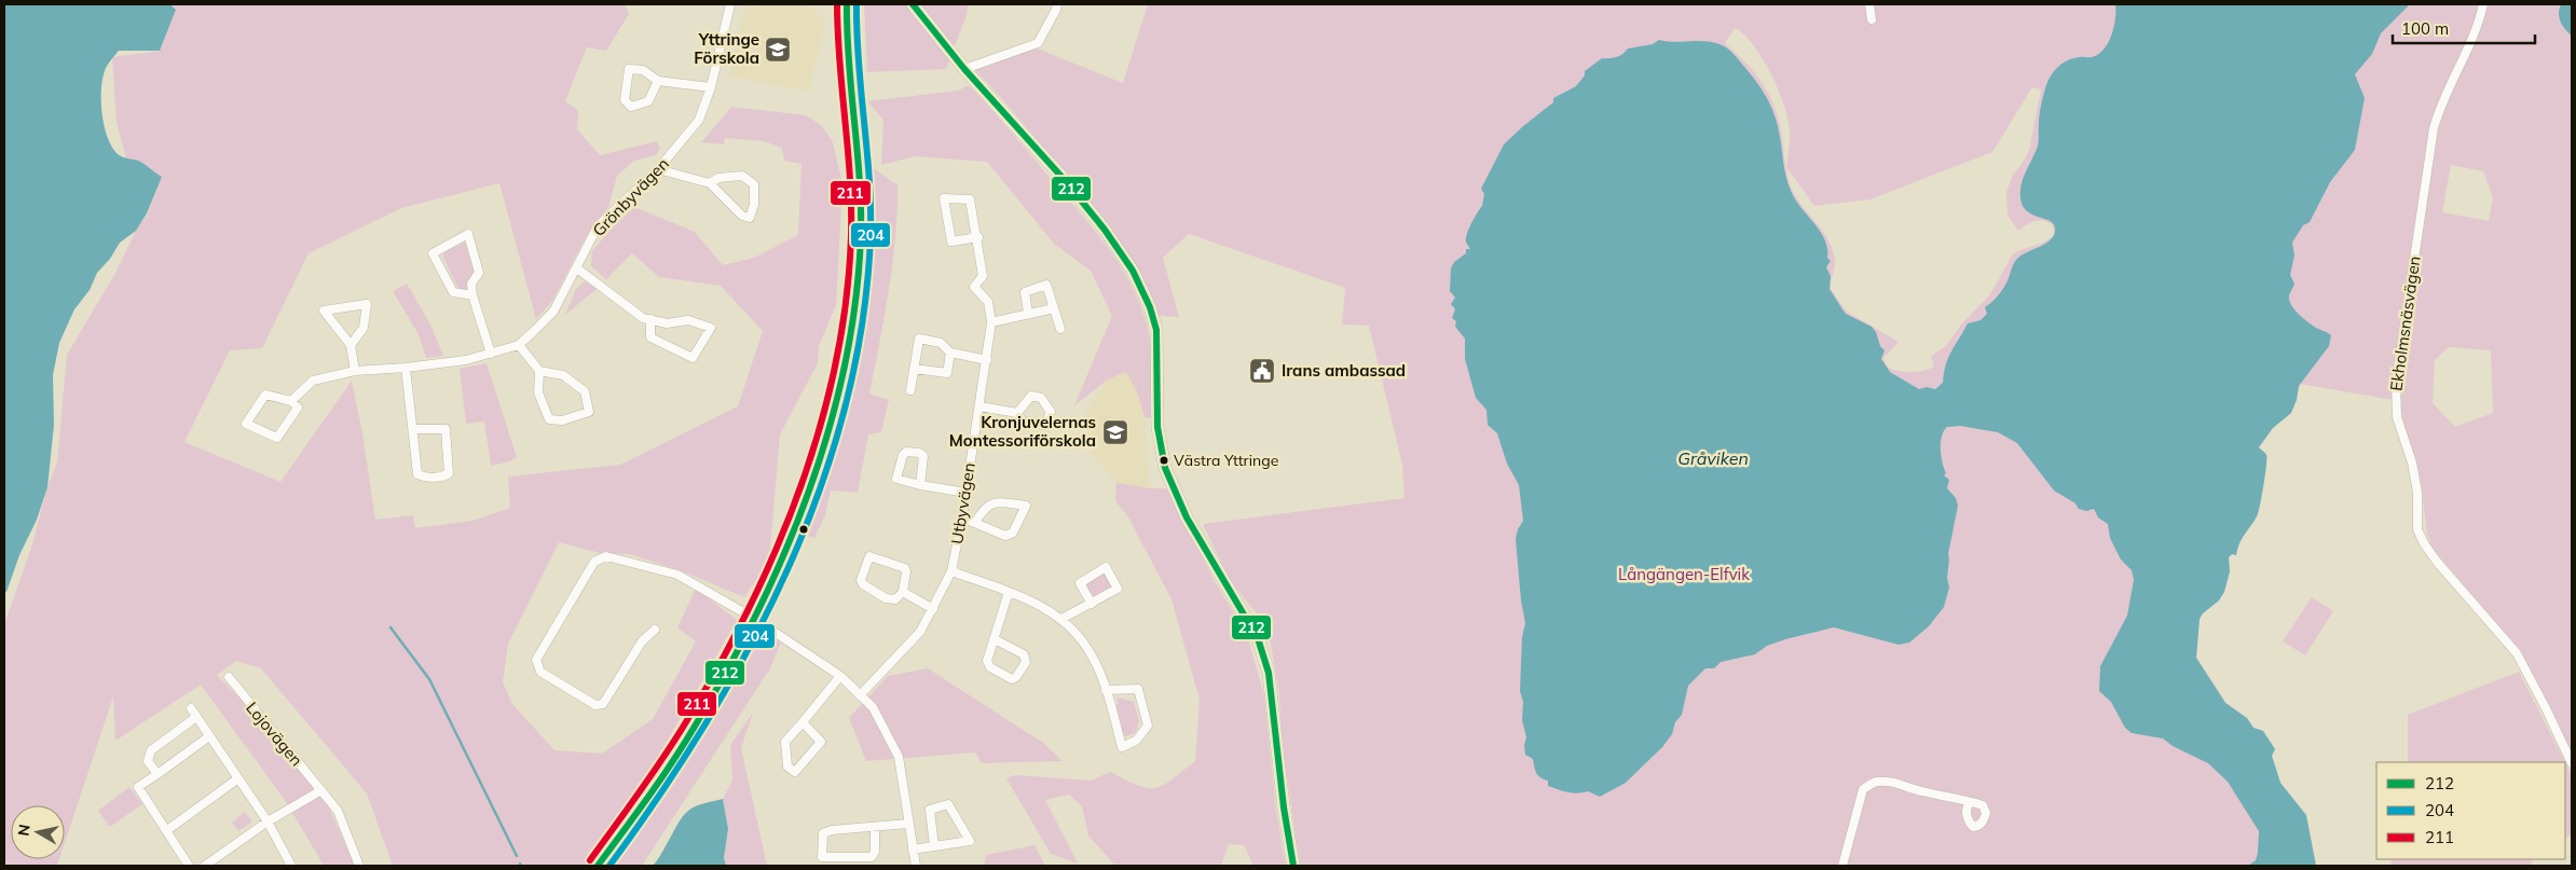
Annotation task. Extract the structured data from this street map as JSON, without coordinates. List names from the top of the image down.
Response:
{
  "streets": {
    "street": [
      "Grönbyvägen",
      "Ekholmsnäsvägen",
      "Utbyvägen",
      "Lojovägen"
    ]
  },
  "water": ["Gråviken"],
  "parks": ["Långängen-Elfvik"],
  "places": {
    "school or university": ["Yttringe Förskola", "Kronjuvelernas Montessoriförskola"],
    "public building": ["Irans ambassad"],
    "other": ["Västra Yttringe"]
  },
  "lines": ["transit line 212", "transit line 204", "transit line 211"],
  "legend": ["212", "204", "211"],
  "scale_bar": "100 m",
  "north": "left"
}
